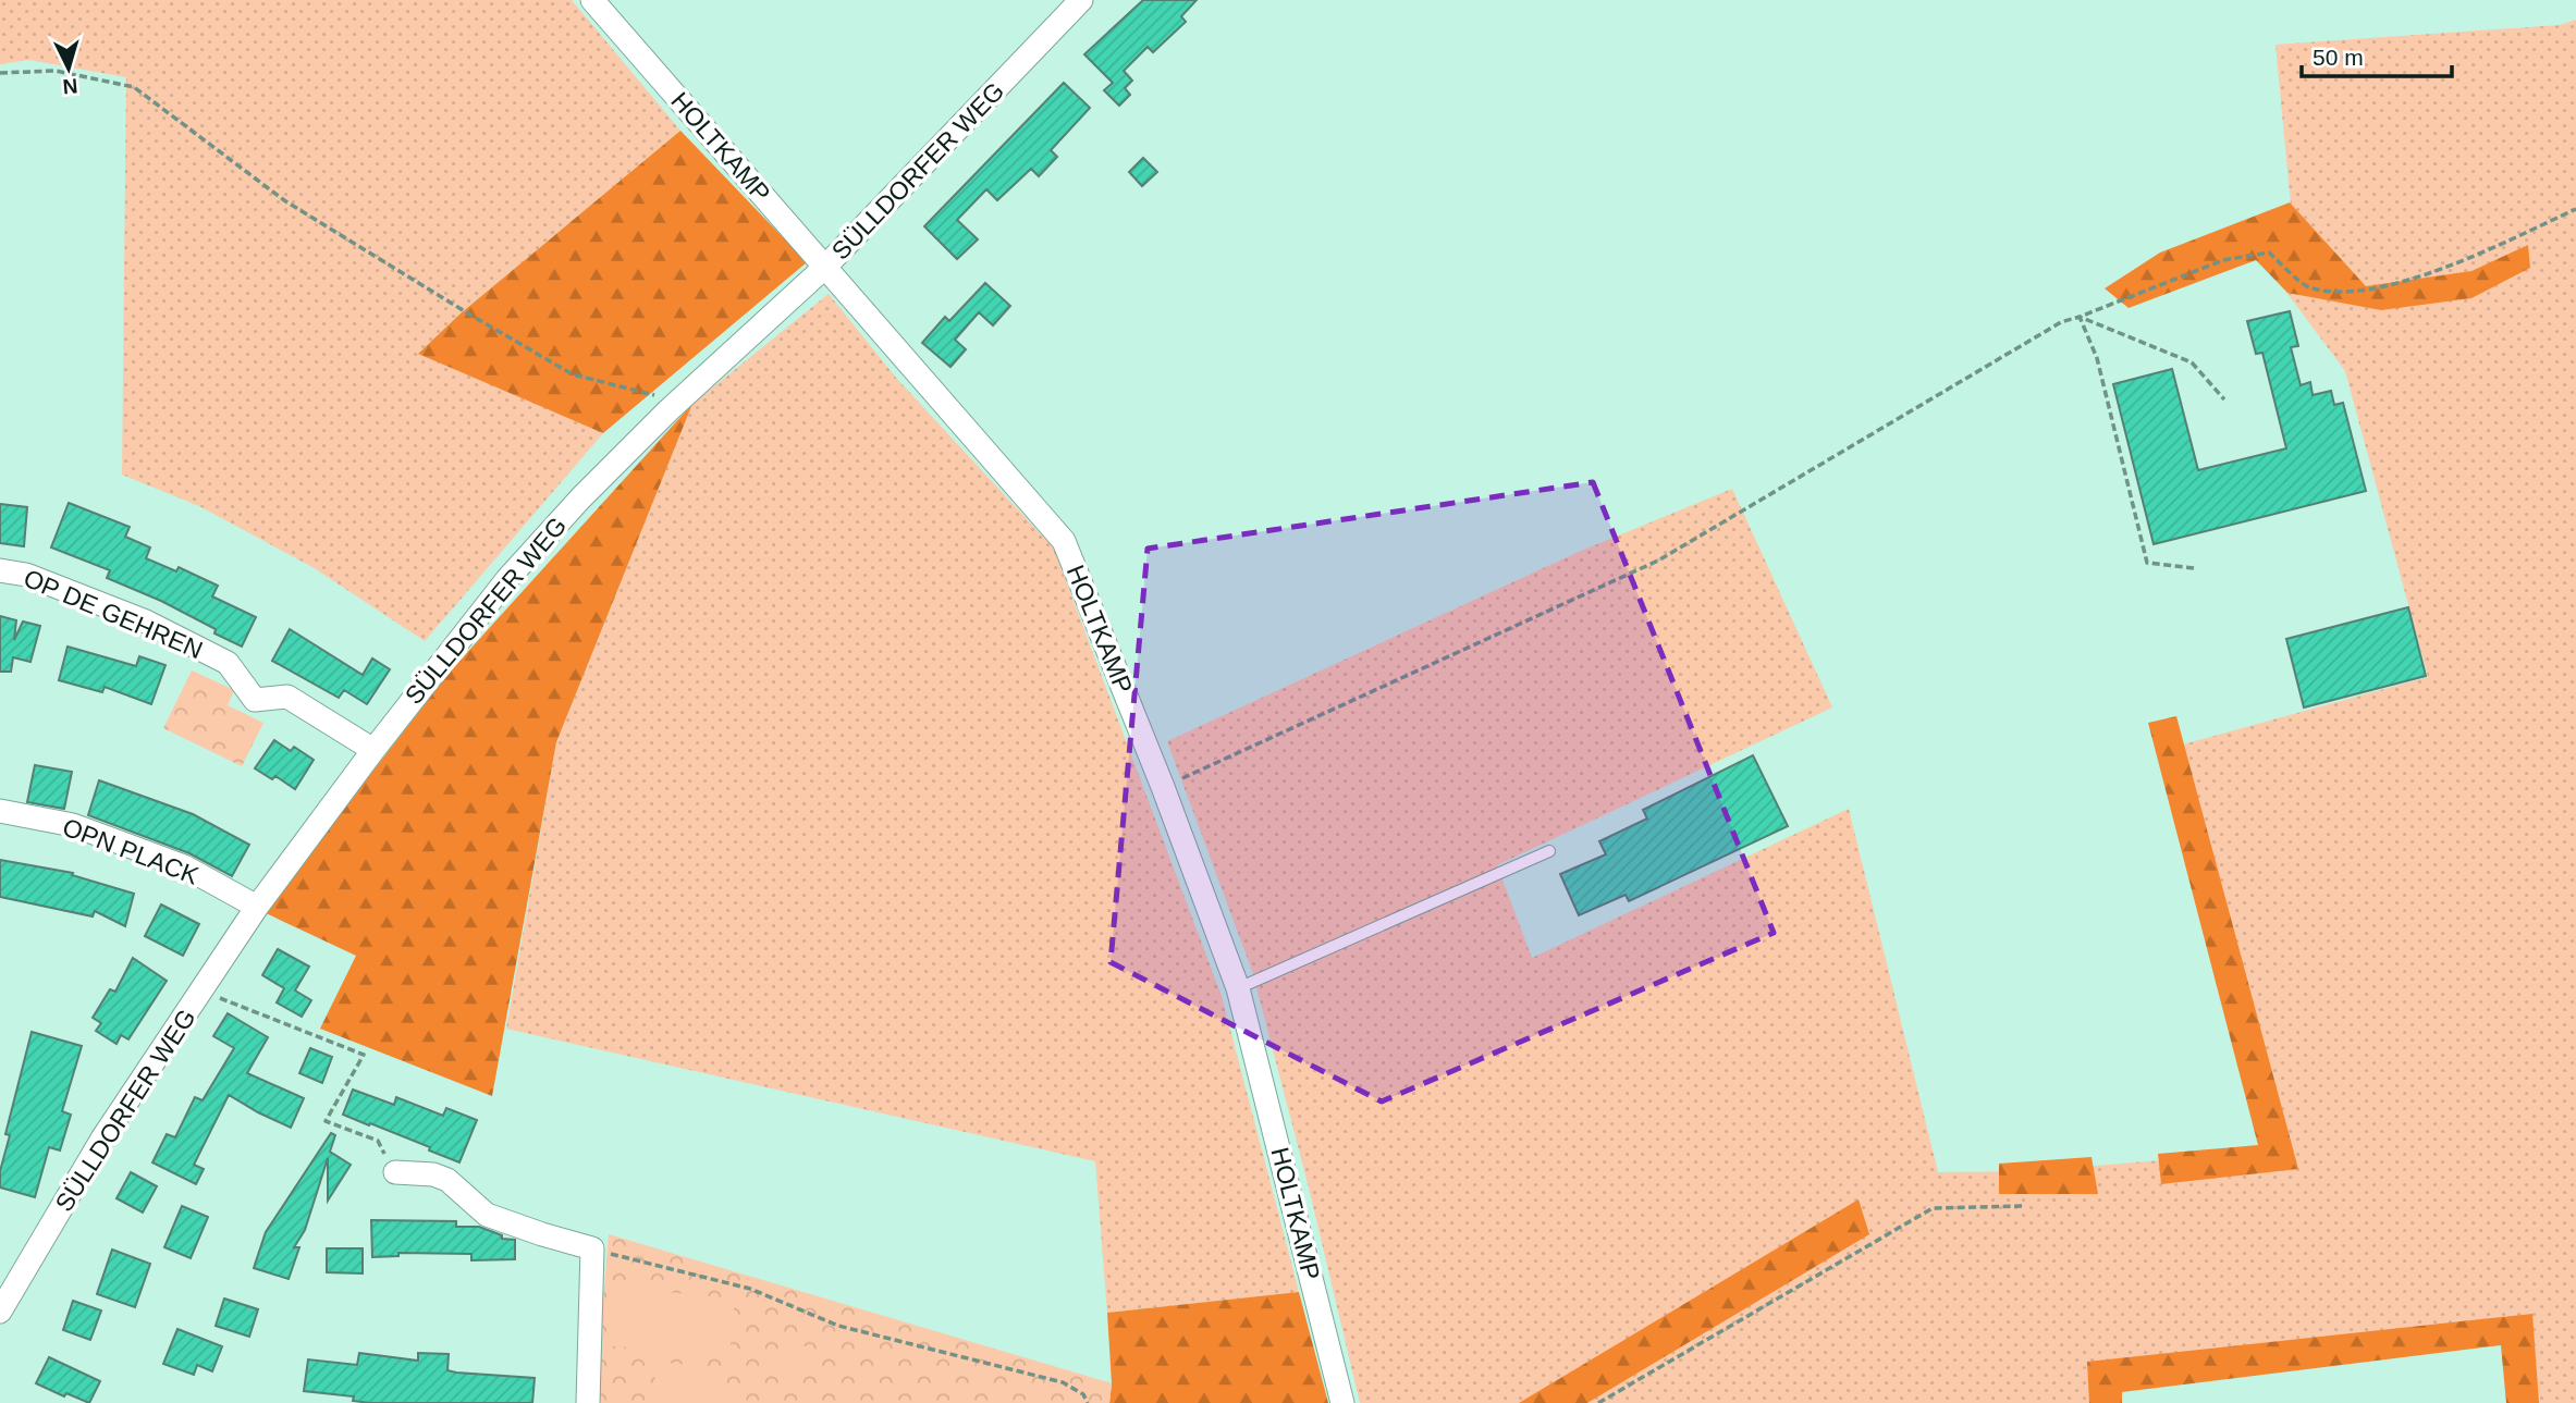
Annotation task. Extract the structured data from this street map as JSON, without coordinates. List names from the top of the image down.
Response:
{
  "streets": {
    "street": [
      "HOLTKAMP",
      "SÜLLDORFER WEG",
      "OP DE GEHREN",
      "OPN PLACK"
    ]
  },
  "crossings": [
    ["HOLTKAMP", "SÜLLDORFER WEG"],
    ["SÜLLDORFER WEG", "OP DE GEHREN"],
    ["SÜLLDORFER WEG", "OPN PLACK"]
  ],
  "scale_bar": "50 m",
  "north": "bottom"
}
